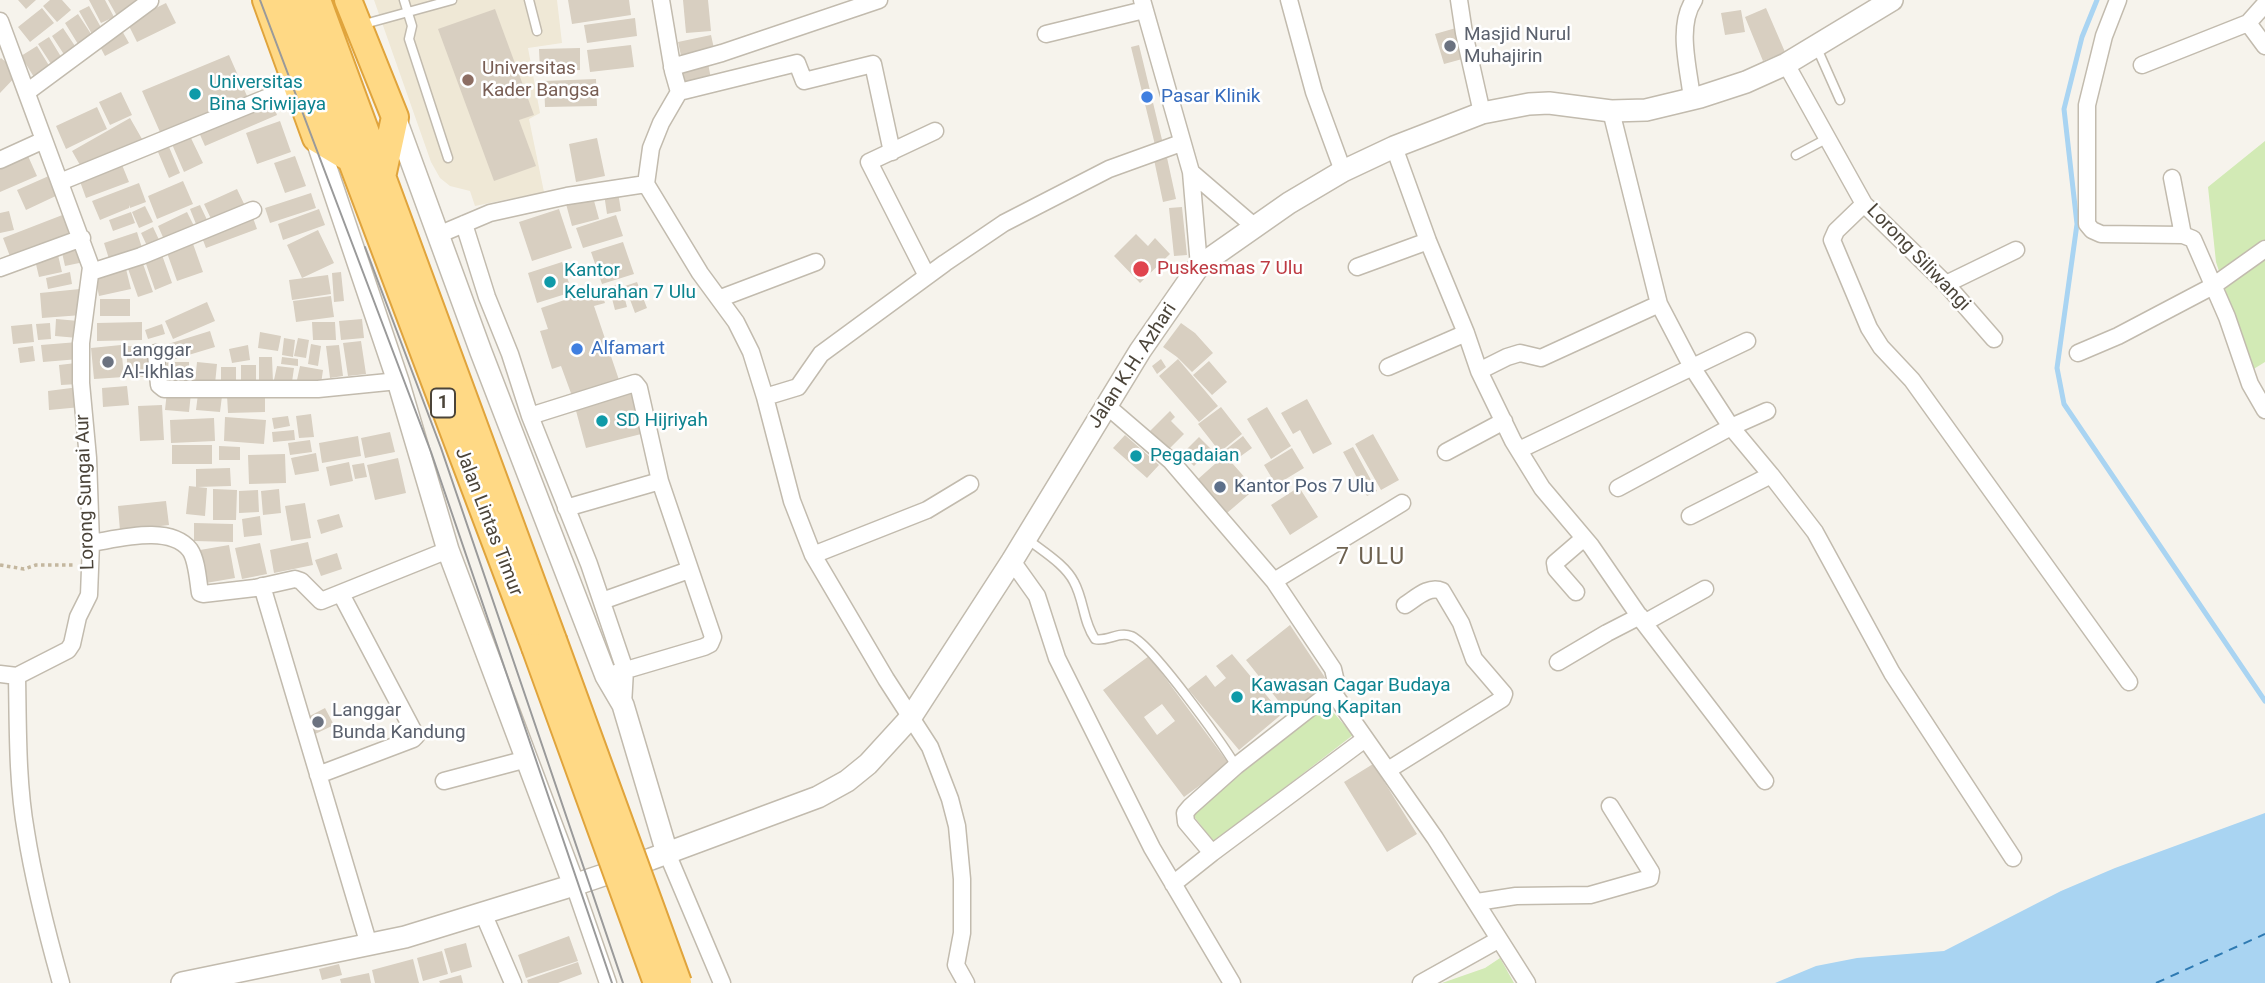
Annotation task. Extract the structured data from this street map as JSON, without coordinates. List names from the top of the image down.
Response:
{
  "streets": {
    "highway": ["1", "Jalan Lintas Timur"],
    "street": ["Lorong Siliwangi", "Jalan K.H. Azhari", "Lorong Sungai Aur"]
  },
  "districts": ["7 ULU"],
  "places": [
    "Masjid Nurul Muhajirin",
    "Universitas Kader Bangsa",
    "Universitas Bina Sriwijaya",
    "Pasar Klinik",
    "Puskesmas 7 Ulu",
    "Kantor Kelurahan 7 Ulu",
    "Alfamart",
    "Langgar Al-Ikhlas",
    "SD Hijriyah",
    "Pegadaian",
    "Kantor Pos 7 Ulu",
    "Kawasan Cagar Budaya Kampung Kapitan",
    "Langgar Bunda Kandung"
  ]
}
